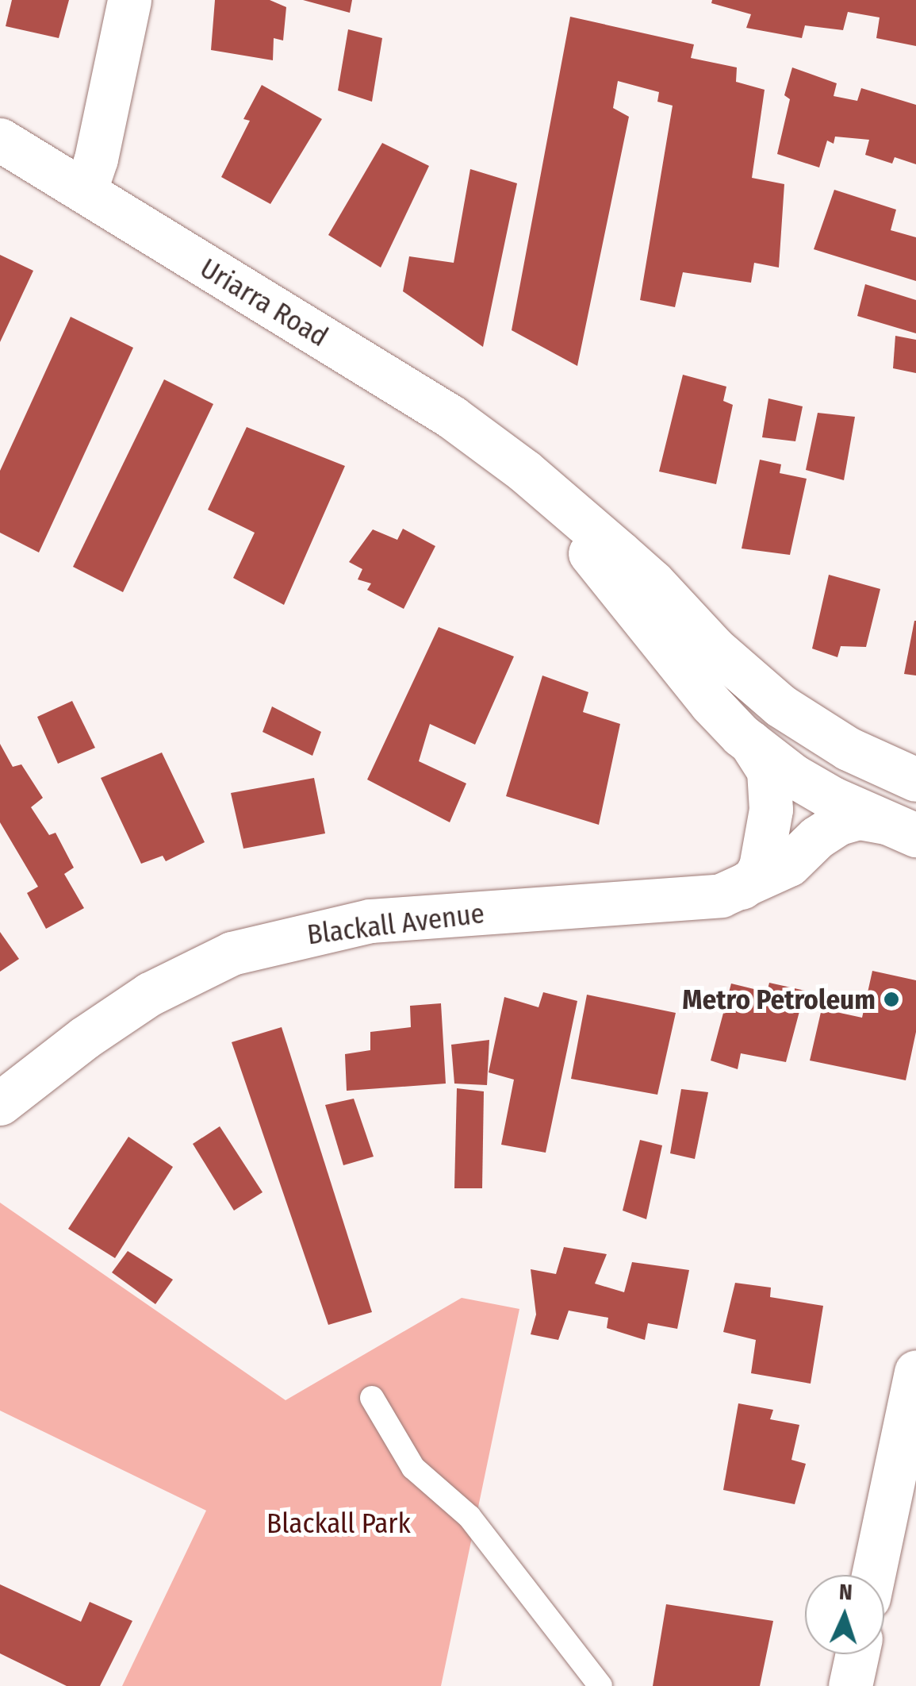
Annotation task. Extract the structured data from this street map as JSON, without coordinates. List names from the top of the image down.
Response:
{
  "streets": {
    "main road": ["Uriarra Road", "Blackall Avenue"]
  },
  "crossings": [
    ["Uriarra Road", "Blackall Avenue"]
  ],
  "parks": ["Blackall Park"],
  "places": ["Metro Petroleum"],
  "north": "top"
}
